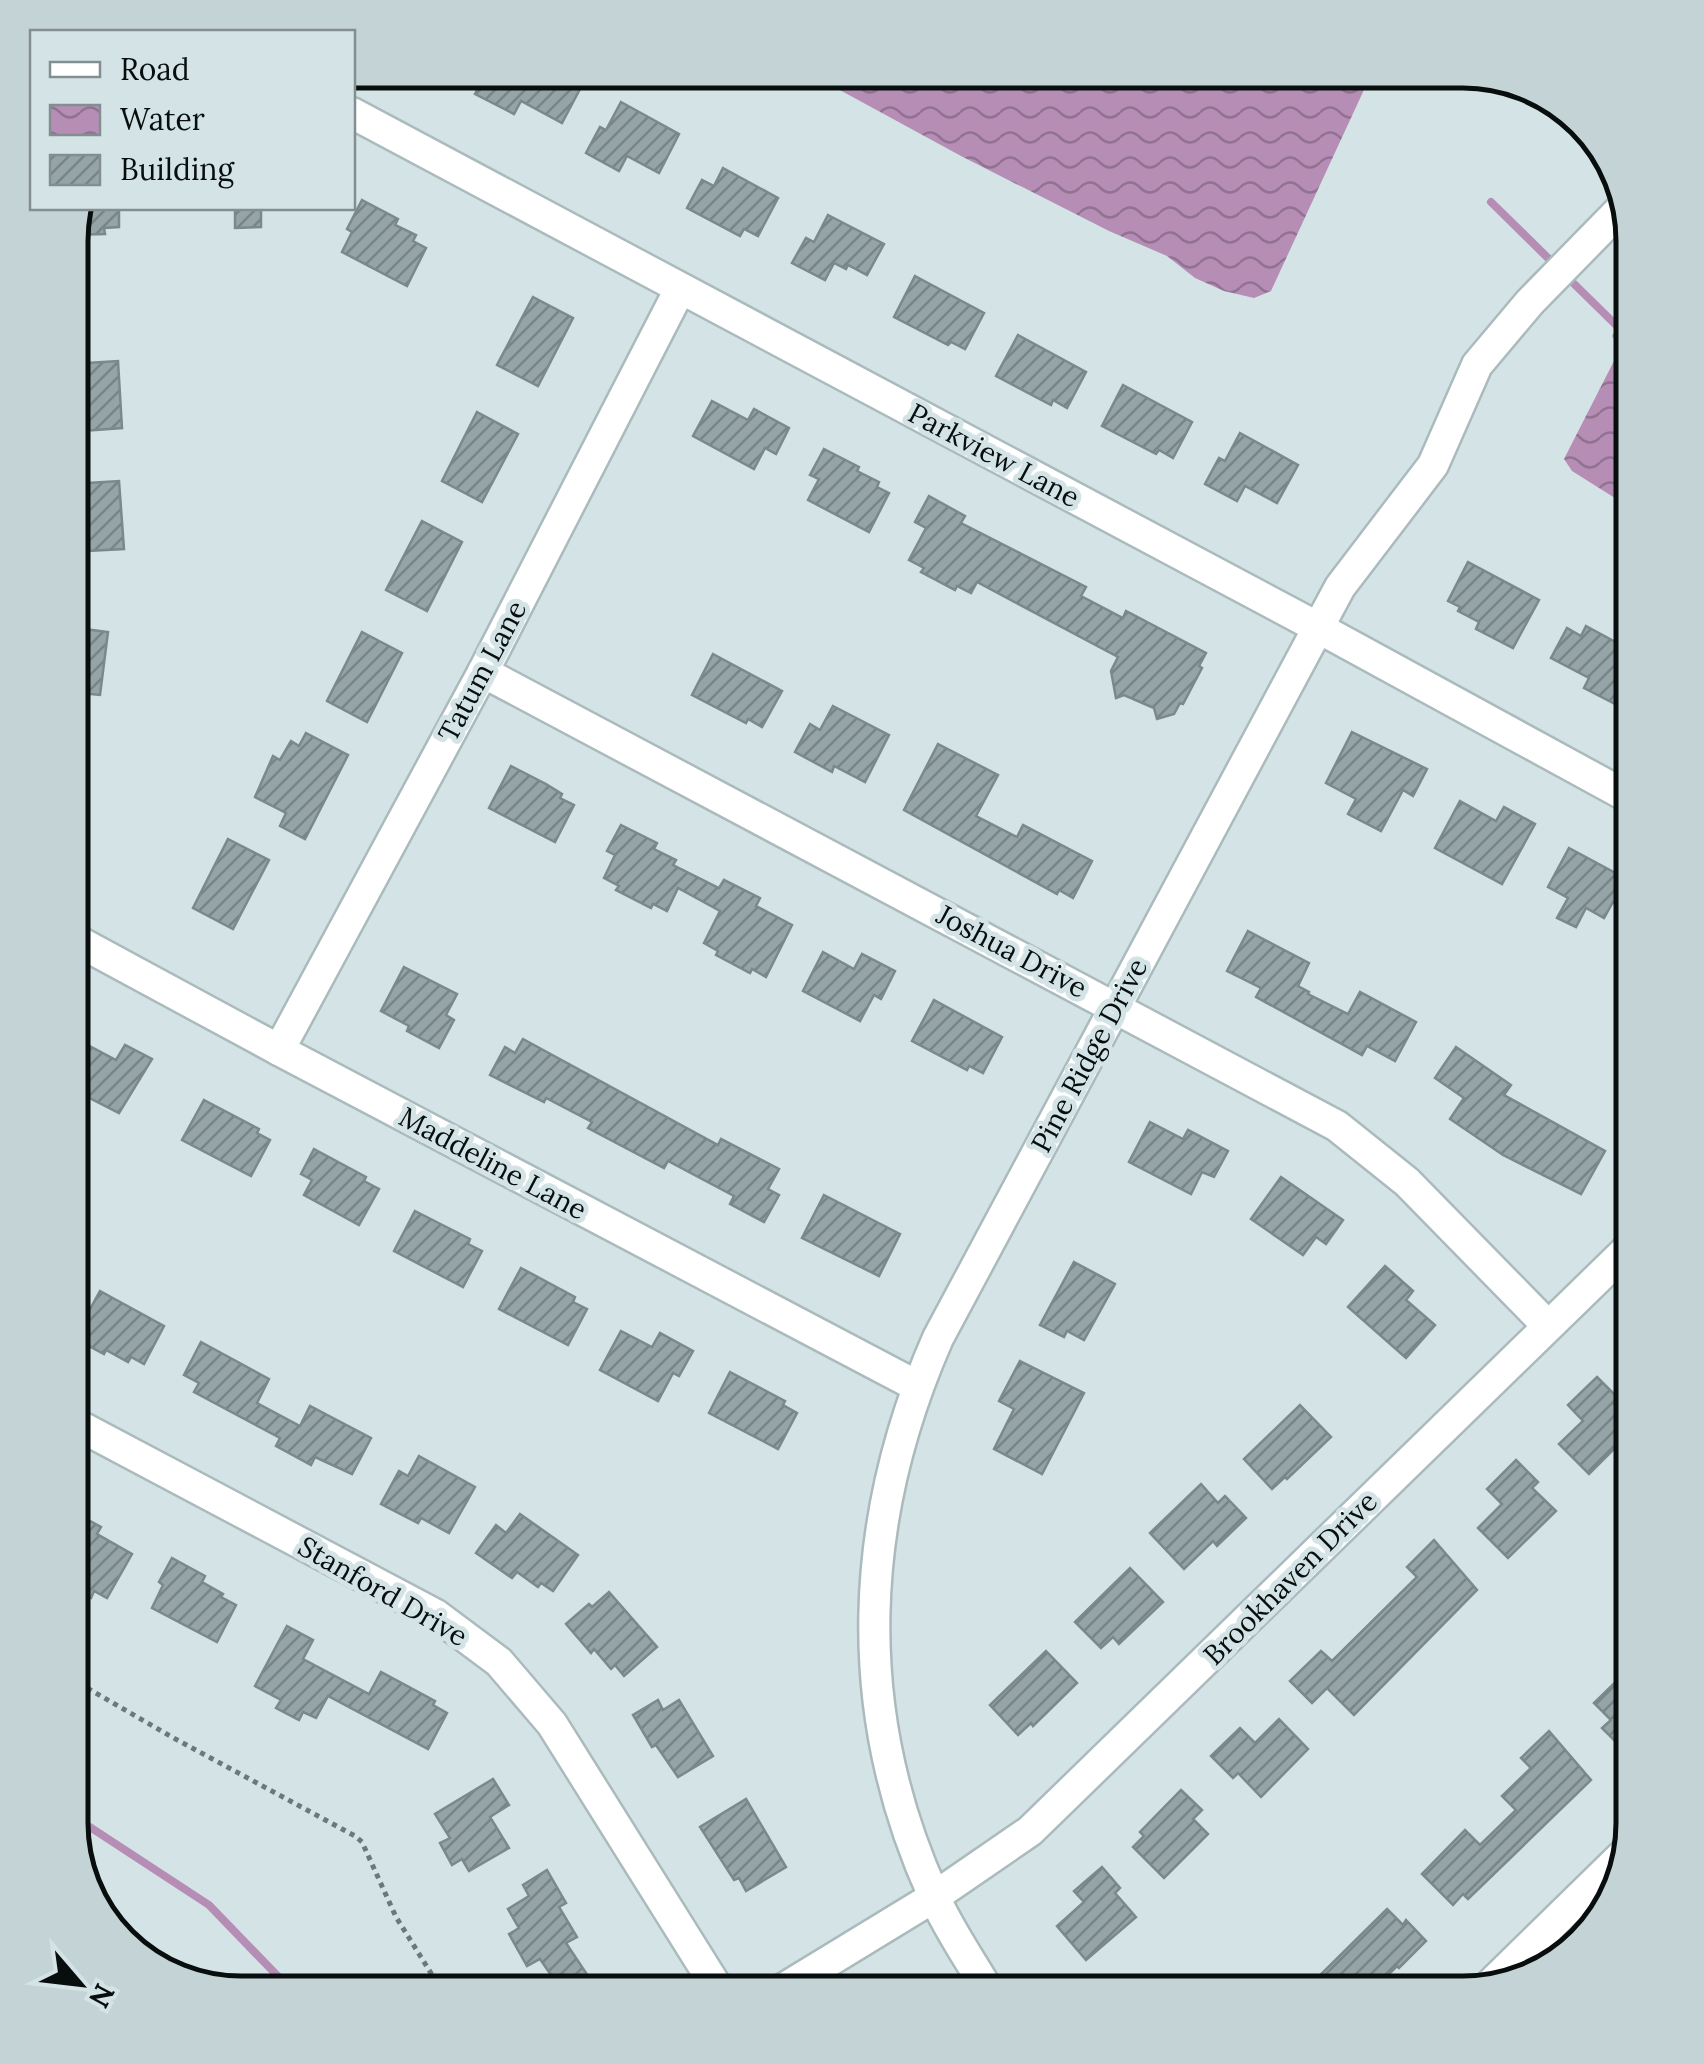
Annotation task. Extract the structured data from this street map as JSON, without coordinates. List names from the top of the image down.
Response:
{
  "streets": {
    "street": [
      "Parkview Lane",
      "Tatum Lane",
      "Joshua Drive",
      "Pine Ridge Drive",
      "Maddeline Lane",
      "Brookhaven Drive",
      "Stanford Drive"
    ]
  },
  "crossings": [
    ["Parkview Lane", "Tatum Lane"],
    ["Parkview Lane", "Pine Ridge Drive"],
    ["Tatum Lane", "Joshua Drive"],
    ["Tatum Lane", "Maddeline Lane"],
    ["Joshua Drive", "Pine Ridge Drive"],
    ["Joshua Drive", "Brookhaven Drive"],
    ["Pine Ridge Drive", "Maddeline Lane"],
    ["Pine Ridge Drive", "Brookhaven Drive"]
  ],
  "legend": ["Road", "Water", "Building"],
  "north": "bottom right"
}
